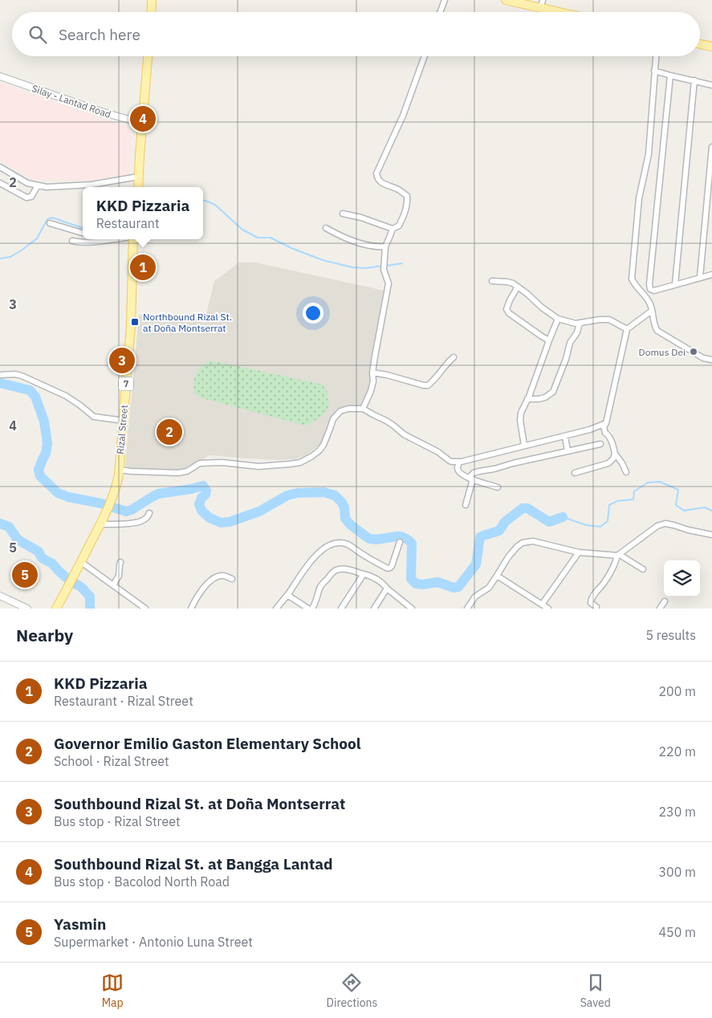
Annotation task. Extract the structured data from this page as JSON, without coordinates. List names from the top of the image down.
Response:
{
  "streets": {
    "main road": ["7", "Rizal Street"],
    "street": ["Silay - Lantad Road"]
  },
  "places": {
    "transit": ["Northbound Rizal St. at Doña Montserrat"],
    "other": ["Domus Dei"]
  },
  "page": {
    "search": "Search here",
    "pins": [
      "4",
      "1",
      "3",
      "2",
      "5"
    ],
    "popup": ["KKD Pizzaria", "Restaurant"],
    "heading": ["Nearby", "5 results"],
    "list": [
      {
        "mark": "1",
        "name": "KKD Pizzaria",
        "note": "Restaurant · Rizal Street",
        "value": "200 m"
      },
      {
        "mark": "2",
        "name": "Governor Emilio Gaston Elementary School",
        "note": "School · Rizal Street",
        "value": "220 m"
      },
      {
        "mark": "3",
        "name": "Southbound Rizal St. at Doña Montserrat",
        "note": "Bus stop · Rizal Street",
        "value": "230 m"
      },
      {
        "mark": "4",
        "name": "Southbound Rizal St. at Bangga Lantad",
        "note": "Bus stop · Bacolod North Road",
        "value": "300 m"
      },
      {
        "mark": "5",
        "name": "Yasmin",
        "note": "Supermarket · Antonio Luna Street",
        "value": "450 m"
      }
    ],
    "nav": ["Map", "Directions", "Saved"]
  },
  "grid": {
    "rows": [
      "2",
      "3",
      "4",
      "5"
    ]
  }
}
